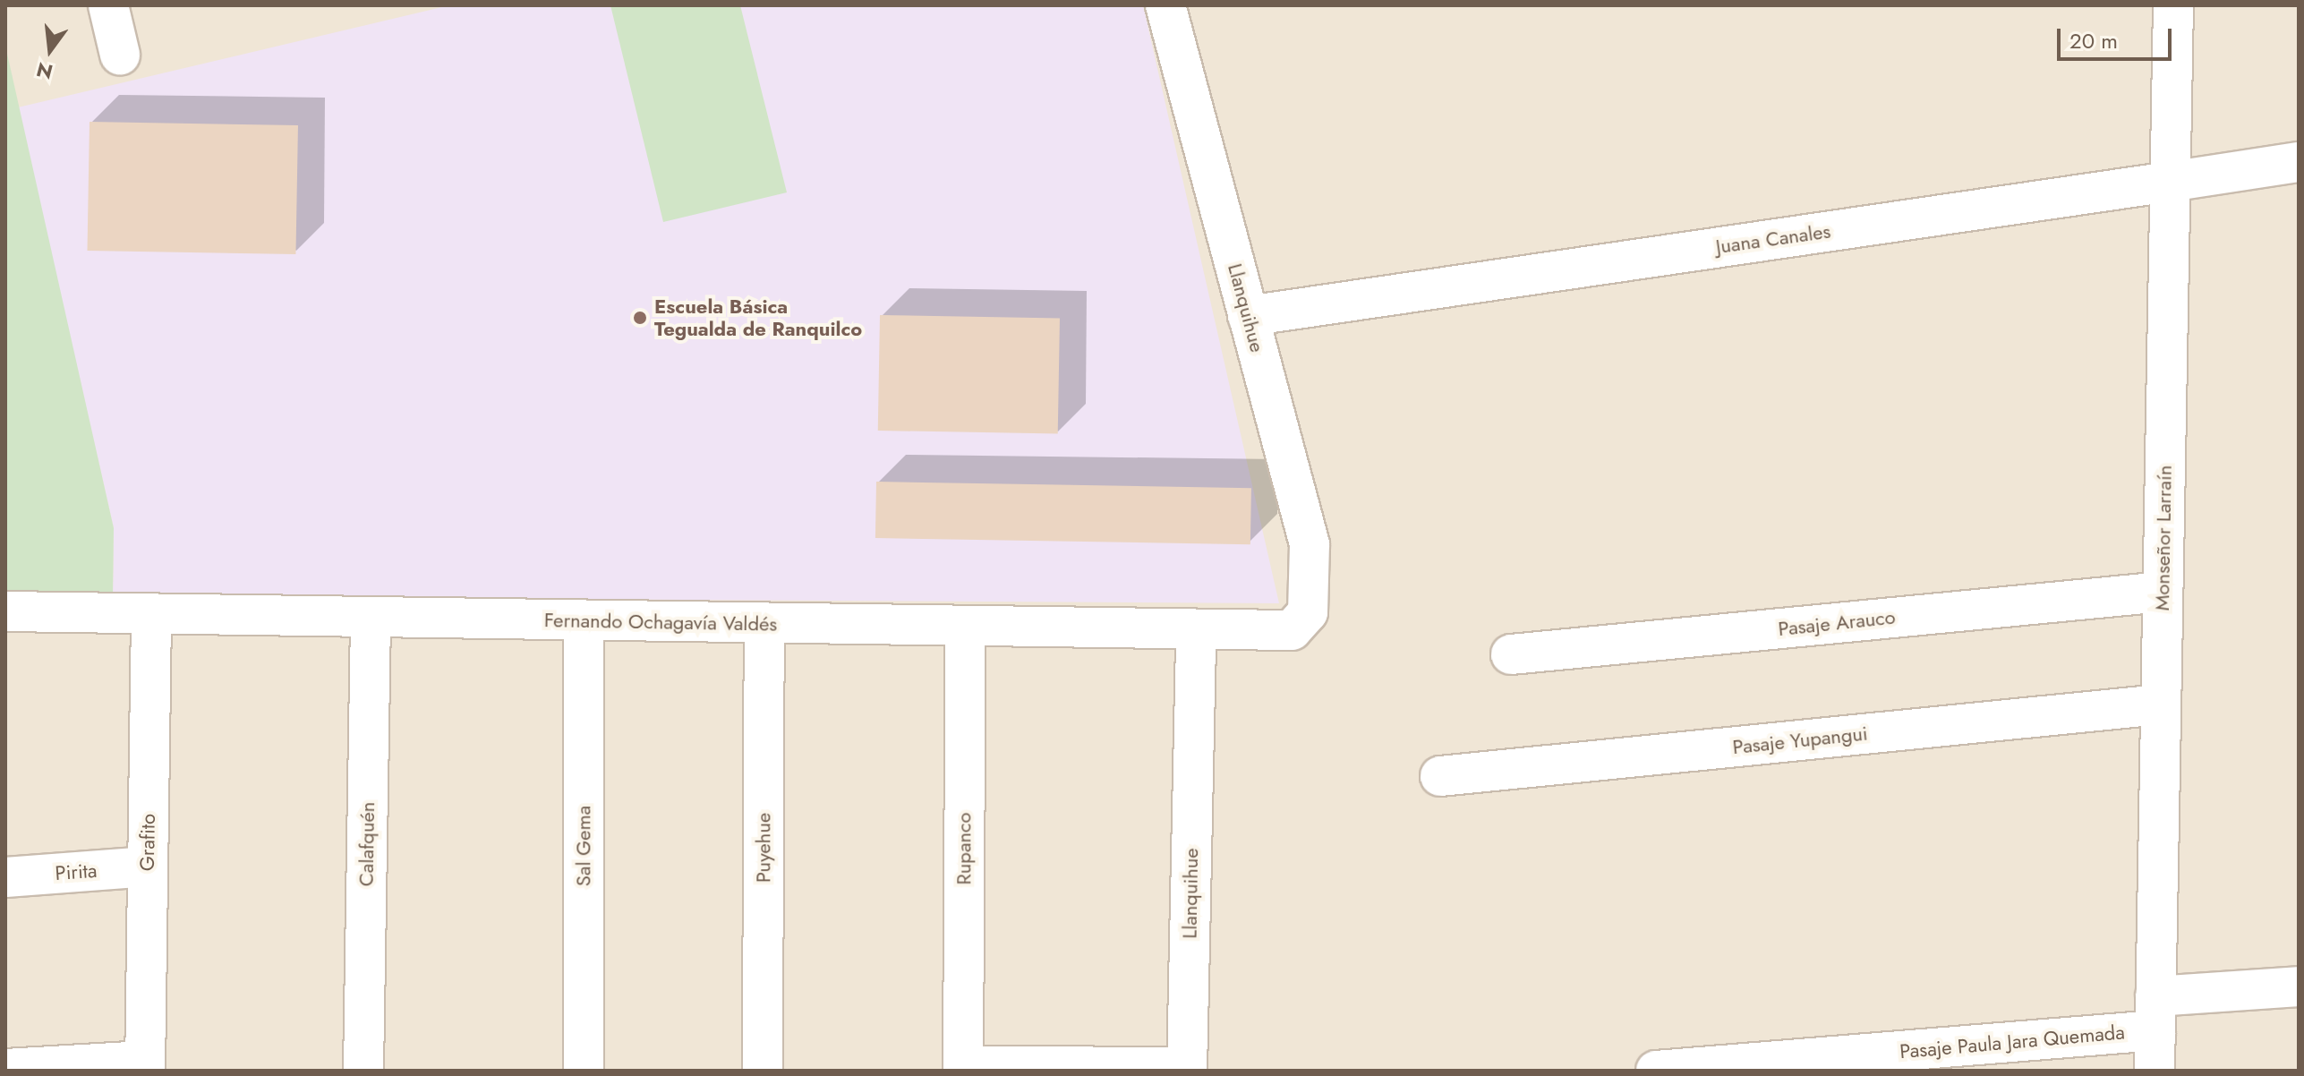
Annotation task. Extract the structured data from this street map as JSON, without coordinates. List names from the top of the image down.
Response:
{
  "streets": {
    "street": [
      "Juana Canales",
      "Llanquihue",
      "Monseñor Larraín",
      "Fernando Ochagavía Valdés",
      "Pasaje Arauco",
      "Pasaje Yupangui",
      "Grafito",
      "Calafquén",
      "Sal Gema",
      "Puyehue",
      "Rupanco",
      "Pirita",
      "Pasaje Paula Jara Quemada"
    ]
  },
  "crossings": [
    ["Juana Canales", "Llanquihue"],
    ["Juana Canales", "Monseñor Larraín"],
    ["Llanquihue", "Fernando Ochagavía Valdés"],
    ["Monseñor Larraín", "Pasaje Arauco"],
    ["Monseñor Larraín", "Pasaje Yupangui"],
    ["Monseñor Larraín", "Pasaje Paula Jara Quemada"],
    ["Fernando Ochagavía Valdés", "Grafito"],
    ["Fernando Ochagavía Valdés", "Calafquén"],
    ["Fernando Ochagavía Valdés", "Sal Gema"],
    ["Fernando Ochagavía Valdés", "Puyehue"],
    ["Fernando Ochagavía Valdés", "Rupanco"],
    ["Grafito", "Pirita"]
  ],
  "places": ["Escuela Básica Tegualda de Ranquilco"],
  "scale_bar": "20 m",
  "north": "bottom"
}
